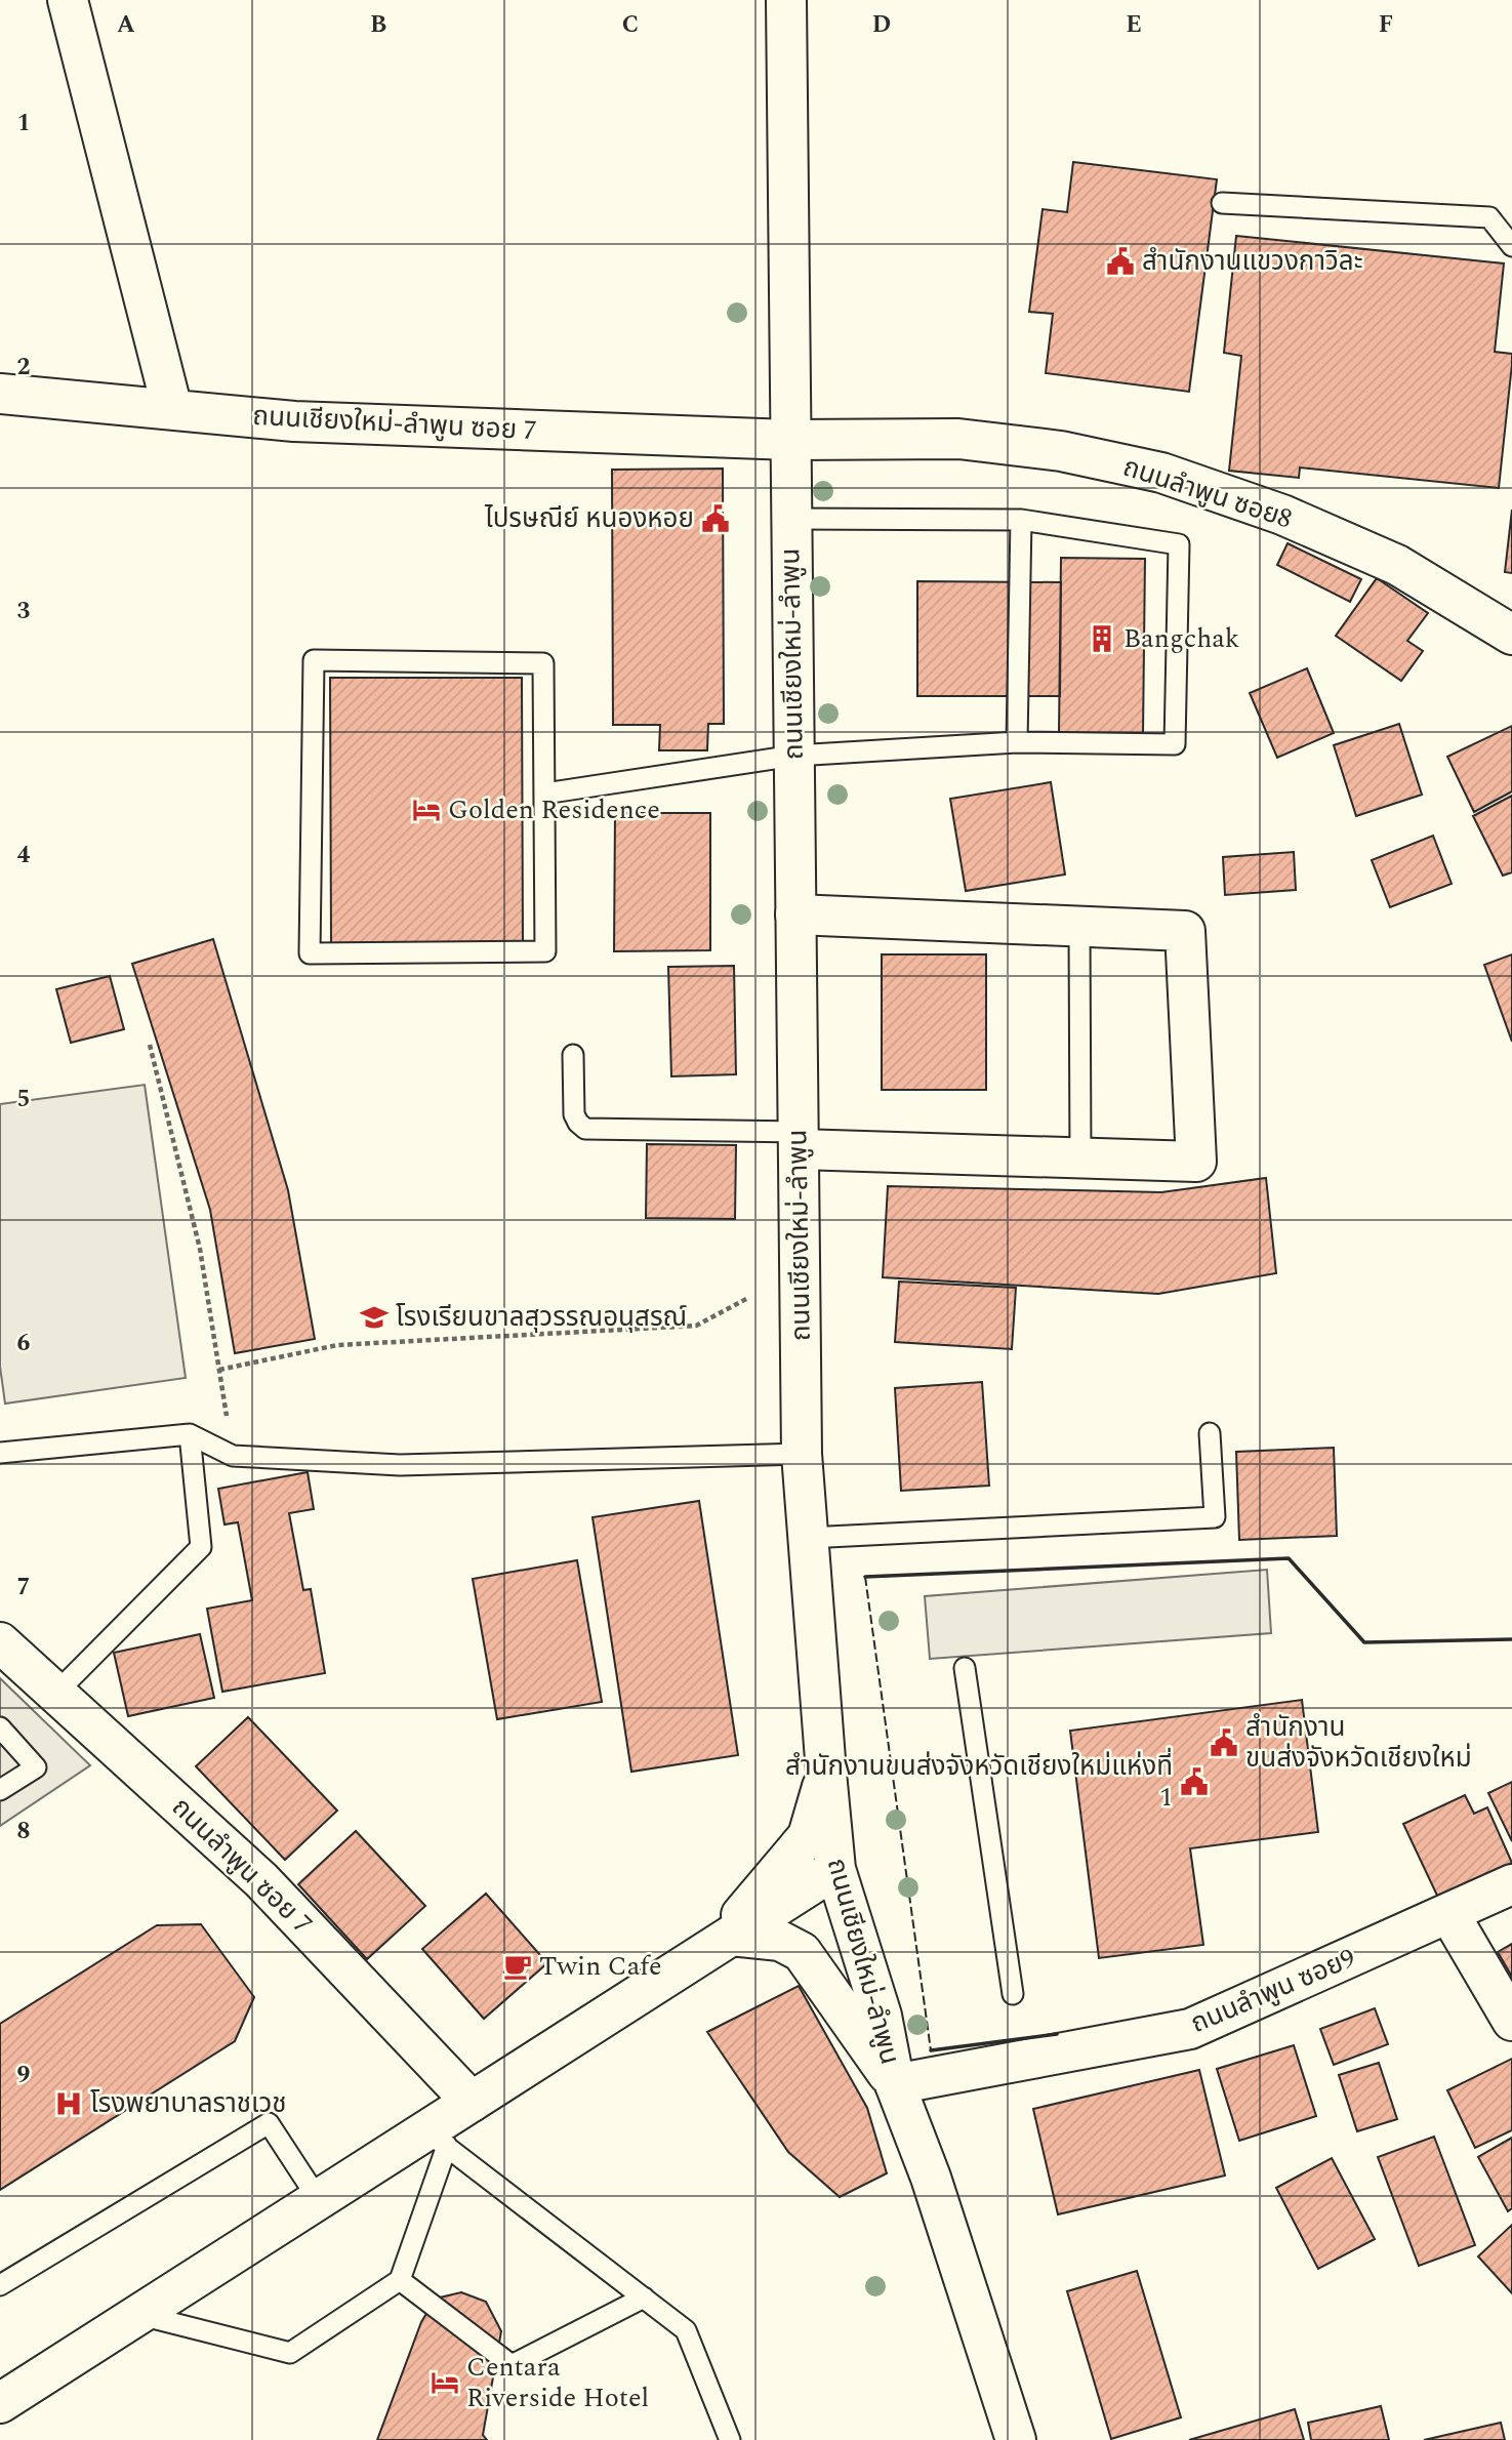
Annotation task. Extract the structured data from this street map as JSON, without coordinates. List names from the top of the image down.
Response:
{
  "streets": {
    "street": [
      "ถนนเชียงใหม่-ลำพูน ซอย 7",
      "ถนนลำพูน ซอย8",
      "ถนนเชียงใหม่-ลำพูน",
      "ถนนลำพูน ซอย 7",
      "ถนนลำพูน ซอย9"
    ]
  },
  "crossings": [
    ["ถนนเชียงใหม่-ลำพูน ซอย 7", "ถนนลำพูน ซอย8"],
    ["ถนนเชียงใหม่-ลำพูน ซอย 7", "ถนนเชียงใหม่-ลำพูน"],
    ["ถนนลำพูน ซอย8", "ถนนเชียงใหม่-ลำพูน"],
    ["ถนนเชียงใหม่-ลำพูน", "ถนนลำพูน ซอย9"]
  ],
  "places": {
    "public building": [
      "สำนักงานแขวงกาวิละ",
      "ไปรษณีย์ หนองหอย",
      "สำนักงาน ขนส่งจังหวัดเชียงใหม่",
      "สำนักงานขนส่งจังหวัดเชียงใหม่แห่งที่ 1"
    ],
    "building": ["Bangchak"],
    "hotel": ["Golden Residence", "Centara Riverside Hotel"],
    "school or university": ["โรงเรียนขาลสุวรรณอนุสรณ์"],
    "cafe": ["Twin Cafe"],
    "hospital": ["โรงพยาบาลราชเวช"]
  },
  "grid": {
    "columns": [
      "A",
      "B",
      "C",
      "D",
      "E",
      "F"
    ],
    "rows": [
      "1",
      "2",
      "3",
      "4",
      "5",
      "6",
      "7",
      "8",
      "9"
    ]
  }
}
